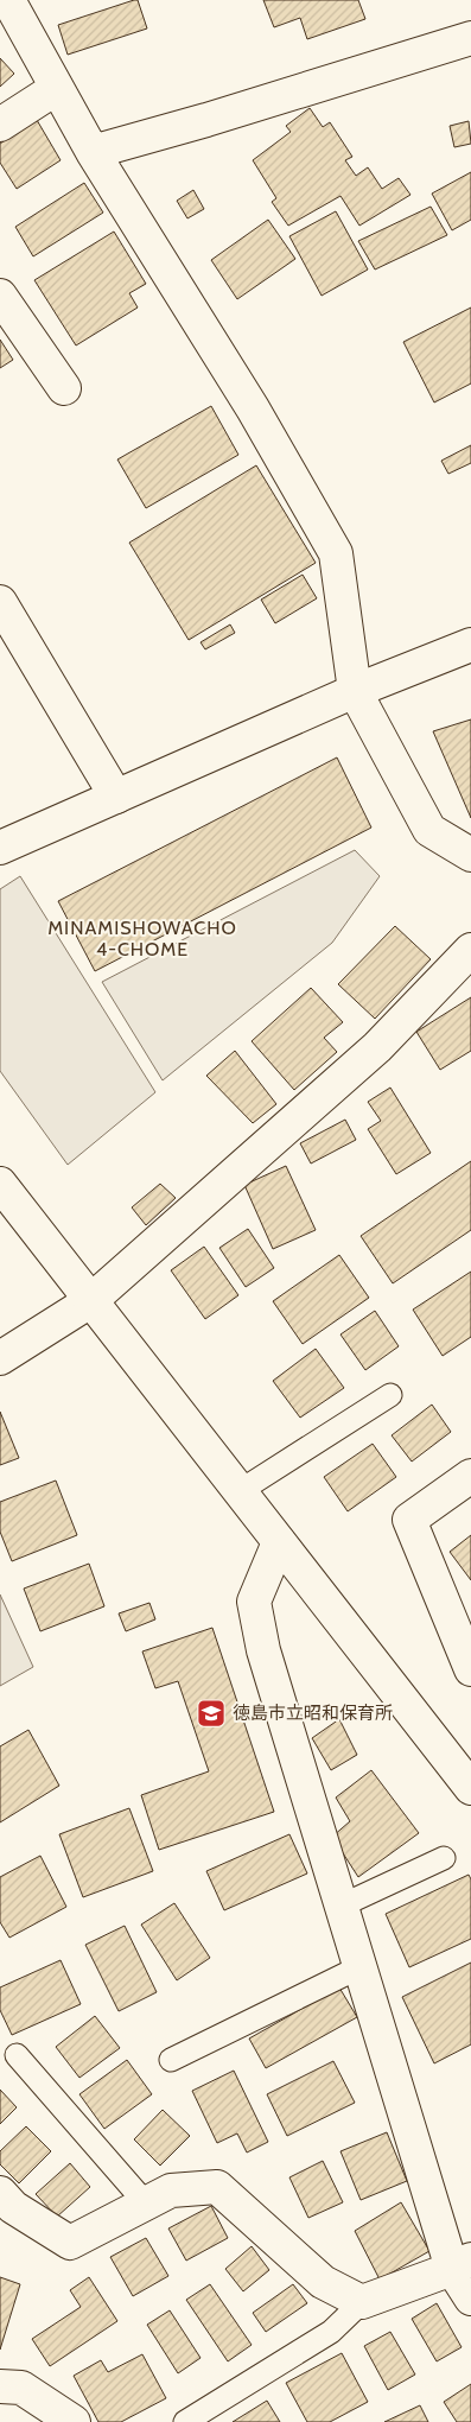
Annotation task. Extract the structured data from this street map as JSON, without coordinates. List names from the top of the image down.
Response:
{
  "districts": ["MINAMISHOWACHO 4-CHOME"],
  "places": {
    "school or university": ["徳島市立昭和保育所"]
  }
}
